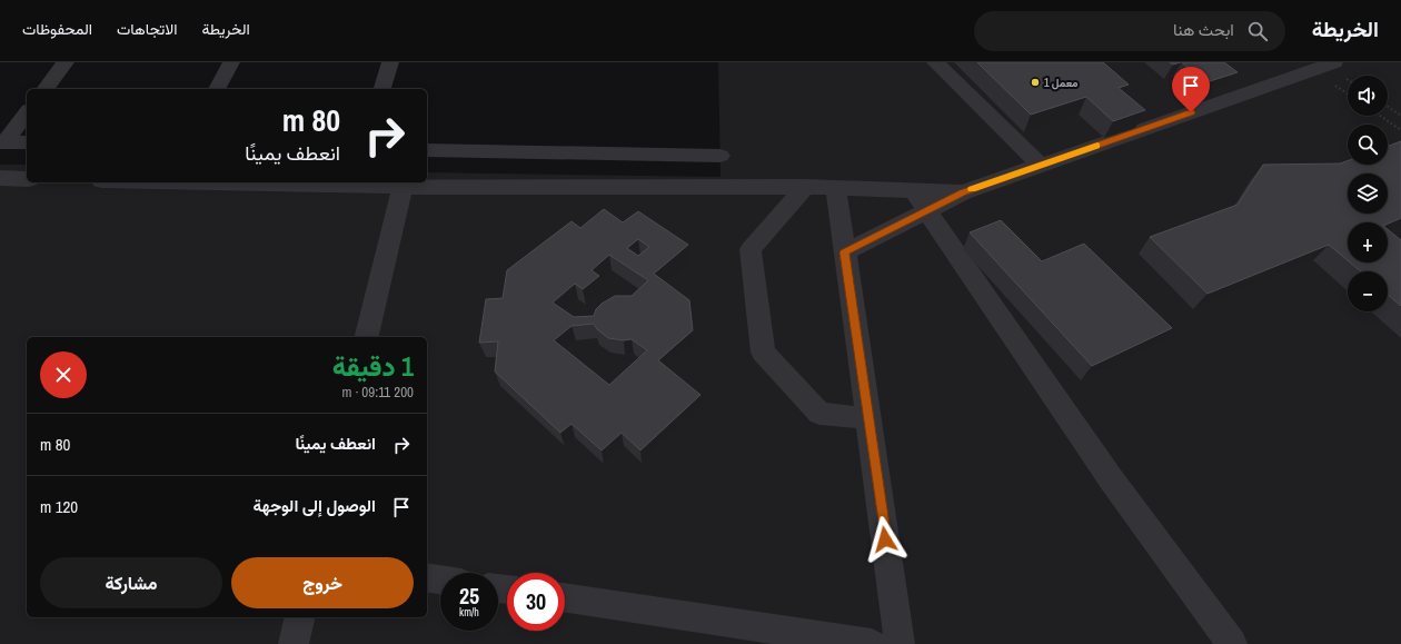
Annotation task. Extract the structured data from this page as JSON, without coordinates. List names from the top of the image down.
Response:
{
  "places": ["معمل 1"],
  "page": {
    "header": "الخريطة",
    "search": "ابحث هنا",
    "nav": ["الخريطة", "الاتجاهات", "المحفوظات"],
    "map_buttons": ["+", "−"],
    "turn": ["80 m", "انعطف يمينًا"],
    "heading": ["1 دقيقة", "200 m · 09:11"],
    "list": [
      {
        "name": "انعطف يمينًا",
        "value": "80 m"
      },
      {
        "name": "الوصول إلى الوجهة",
        "value": "120 m"
      }
    ],
    "buttons": ["خروج", "مشاركة"],
    "speed": "25 km/h",
    "limit": "30"
  }
}
